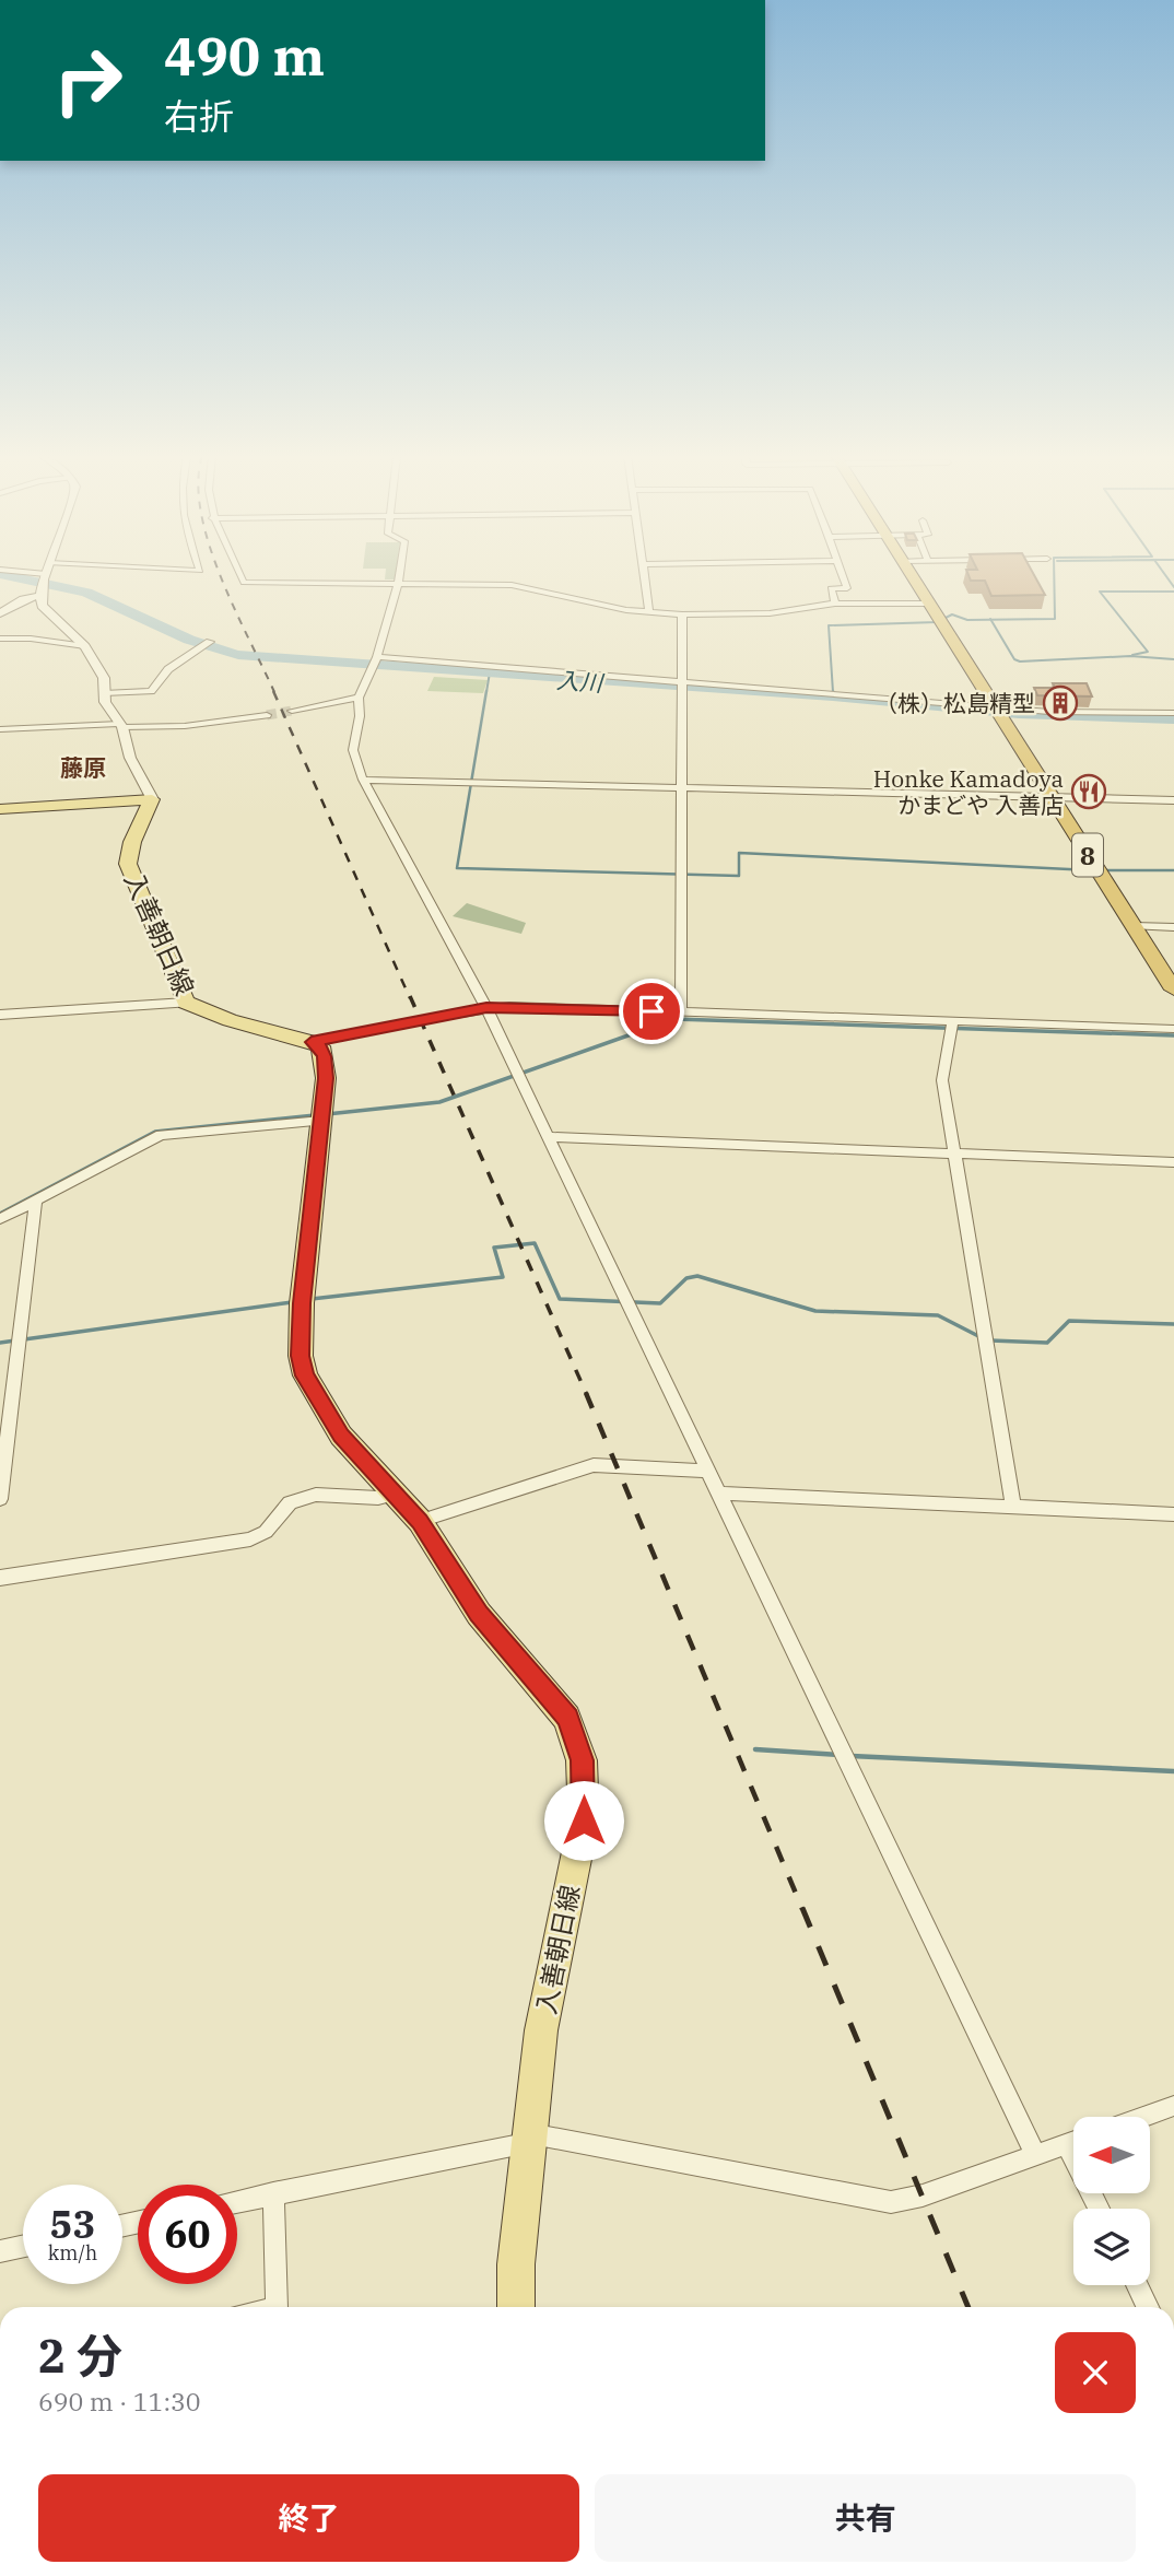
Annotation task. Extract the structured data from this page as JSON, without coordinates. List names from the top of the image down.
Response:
{
  "streets": {
    "highway": ["8"],
    "main road": ["入善朝日線"]
  },
  "districts": ["藤原"],
  "water": ["入川"],
  "places": {
    "building": ["（株）松島精型"],
    "restaurant": ["Honke Kamadoya かまどや 入善店"]
  },
  "north": "left",
  "page": {
    "turn": ["490 m", "右折"],
    "speed": "53 km/h",
    "limit": "60",
    "heading": ["2 分", "690 m · 11:30"],
    "buttons": ["終了", "共有"]
  }
}
